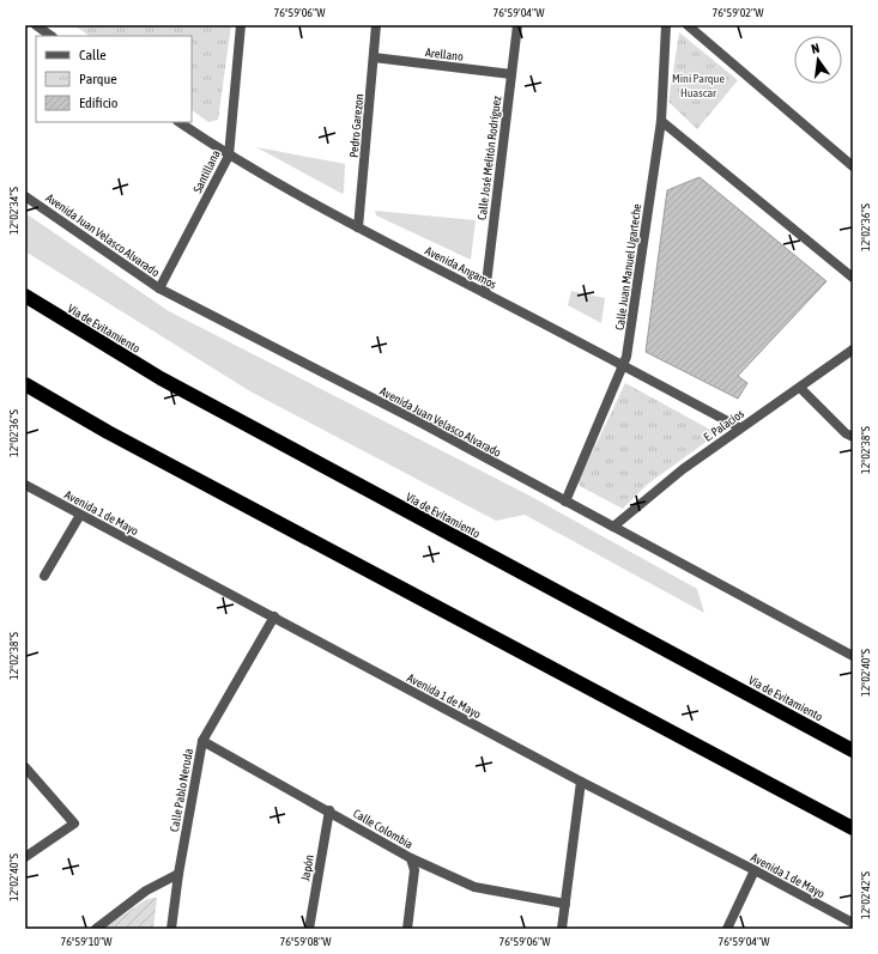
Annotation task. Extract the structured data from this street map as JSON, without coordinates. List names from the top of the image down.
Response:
{
  "streets": {
    "highway": ["Vía de Evitamiento"],
    "street": [
      "Arellano",
      "Pedro Garezon",
      "Calle José Melitón Rodríguez",
      "Santillana",
      "Avenida Juan Velasco Alvarado",
      "Avenida Angamos",
      "Calle Juan Manuel Ugarteche",
      "E. Palacios",
      "Avenida 1 de Mayo",
      "Calle Pablo Neruda",
      "Calle Colombia",
      "Japón"
    ]
  },
  "crossings": [
    ["Arellano", "Pedro Garezon"],
    ["Arellano", "Calle José Melitón Rodríguez"],
    ["Pedro Garezon", "Avenida Angamos"],
    ["Calle José Melitón Rodríguez", "Avenida Angamos"],
    ["Santillana", "Avenida Juan Velasco Alvarado"],
    ["Santillana", "Avenida Angamos"],
    ["Avenida Juan Velasco Alvarado", "Calle Juan Manuel Ugarteche"],
    ["Avenida Juan Velasco Alvarado", "E. Palacios"],
    ["Avenida Angamos", "Calle Juan Manuel Ugarteche"],
    ["Avenida Angamos", "E. Palacios"],
    ["Avenida 1 de Mayo", "Calle Pablo Neruda"],
    ["Calle Pablo Neruda", "Calle Colombia"],
    ["Calle Colombia", "Japón"]
  ],
  "parks": ["Mini Parque Huascar"],
  "legend": ["Calle", "Parque", "Edificio"],
  "north": "top",
  "coordinates": [
    "76°59'06\"W",
    "76°59'04\"W",
    "76°59'02\"W",
    "12°02'34\"S",
    "12°02'36\"S",
    "12°02'38\"S",
    "12°02'40\"S",
    "12°02'42\"S",
    "76°59'10\"W",
    "76°59'08\"W"
  ]
}
